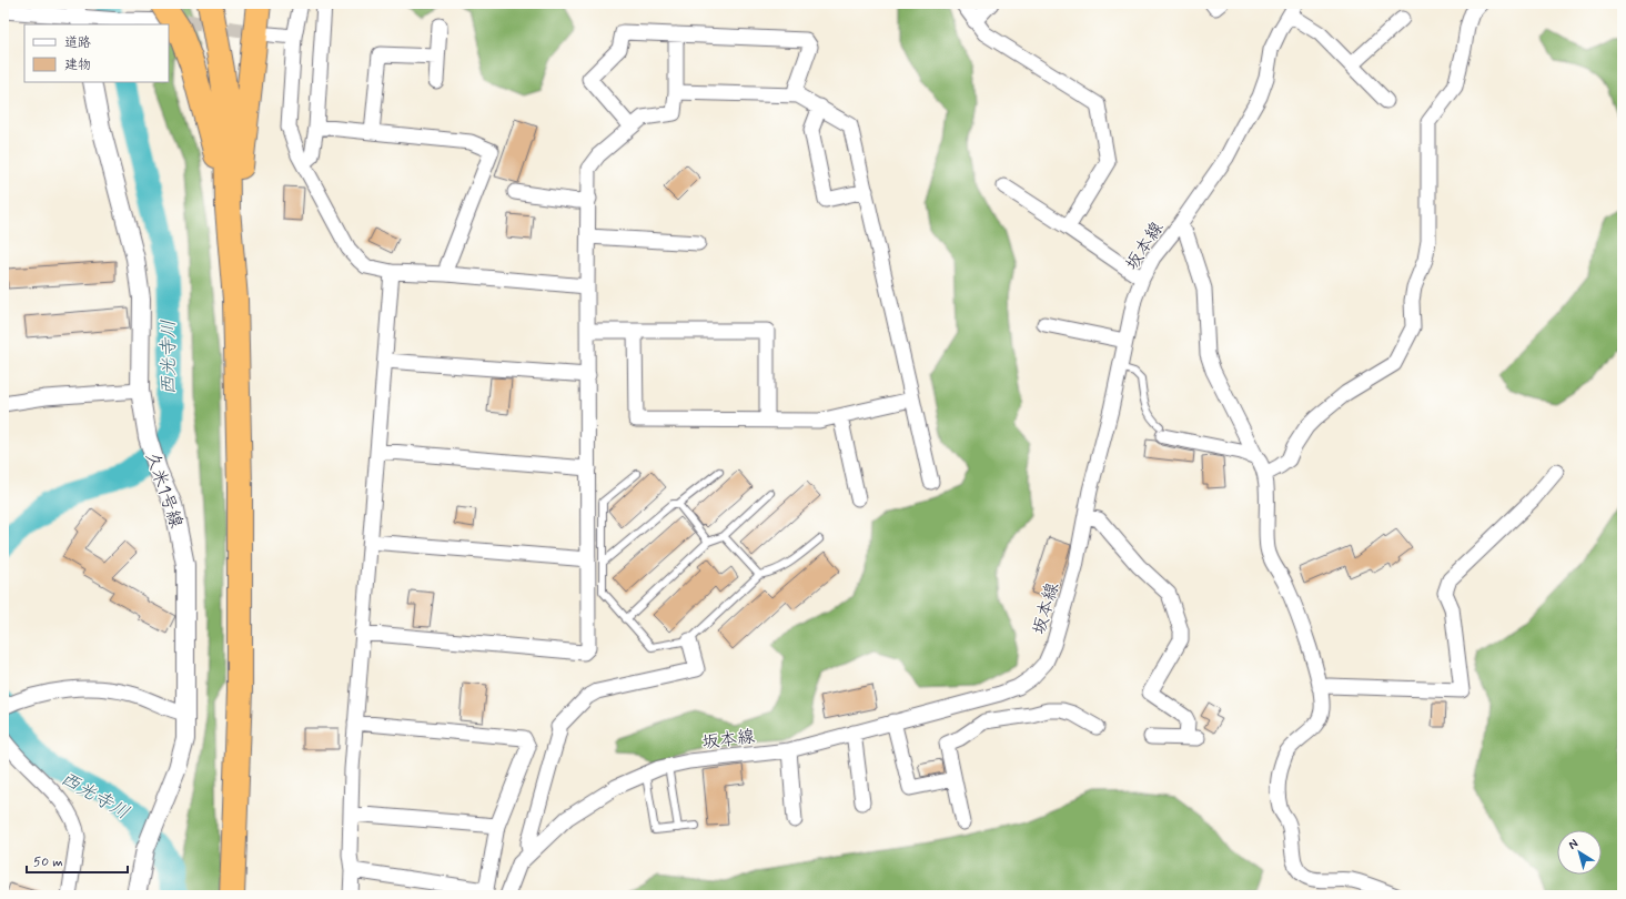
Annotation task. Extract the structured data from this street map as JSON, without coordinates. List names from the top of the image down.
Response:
{
  "streets": {
    "street": ["坂本線", "久米1号線"]
  },
  "water": ["西光寺川"],
  "legend": ["道路", "建物"],
  "scale_bar": "50 m",
  "north": "top left"
}
